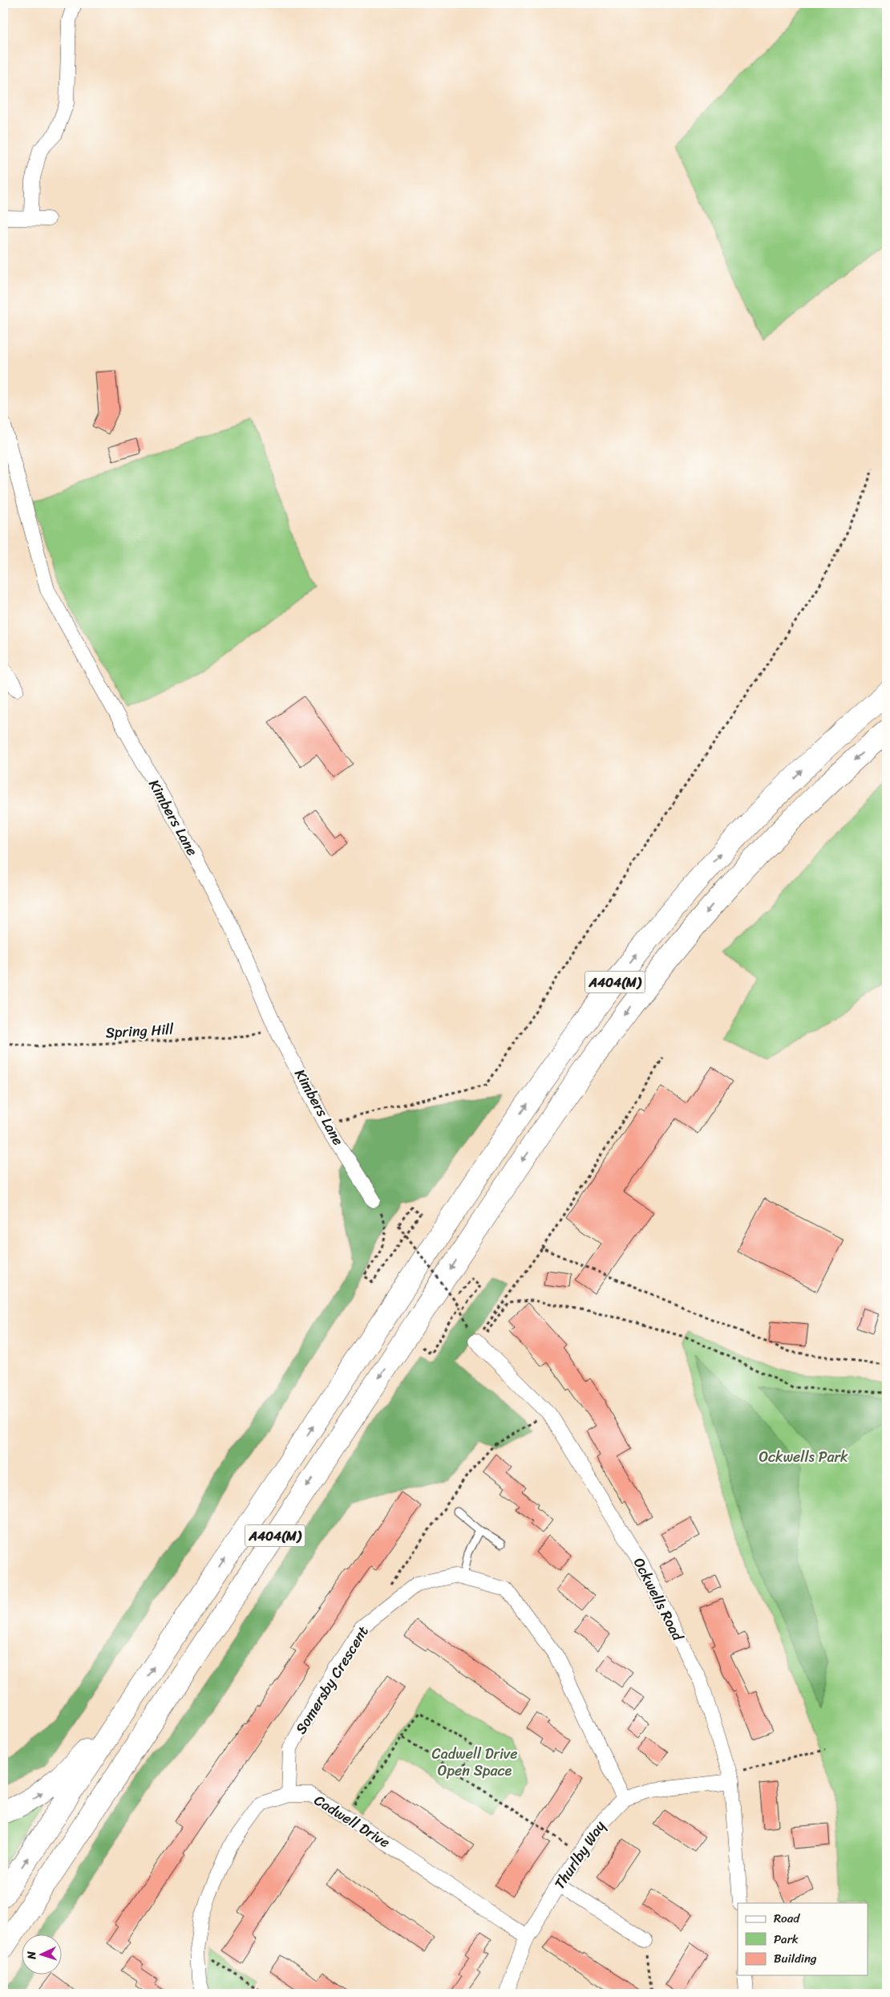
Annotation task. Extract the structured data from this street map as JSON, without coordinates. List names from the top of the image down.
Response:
{
  "streets": {
    "highway": ["A404(M)"],
    "street": [
      "Kimbers Lane",
      "Ockwells Road",
      "Somersby Crescent",
      "Cadwell Drive",
      "Thurlby Way"
    ],
    "path": ["Spring Hill"]
  },
  "crossings": [
    ["Kimbers Lane", "Spring Hill"],
    ["Ockwells Road", "Thurlby Way"],
    ["Somersby Crescent", "Cadwell Drive"],
    ["Somersby Crescent", "Thurlby Way"],
    ["Cadwell Drive", "Thurlby Way"]
  ],
  "parks": ["Ockwells Park", "Cadwell Drive Open Space"],
  "legend": ["Road", "Park", "Building"],
  "north": "left"
}
